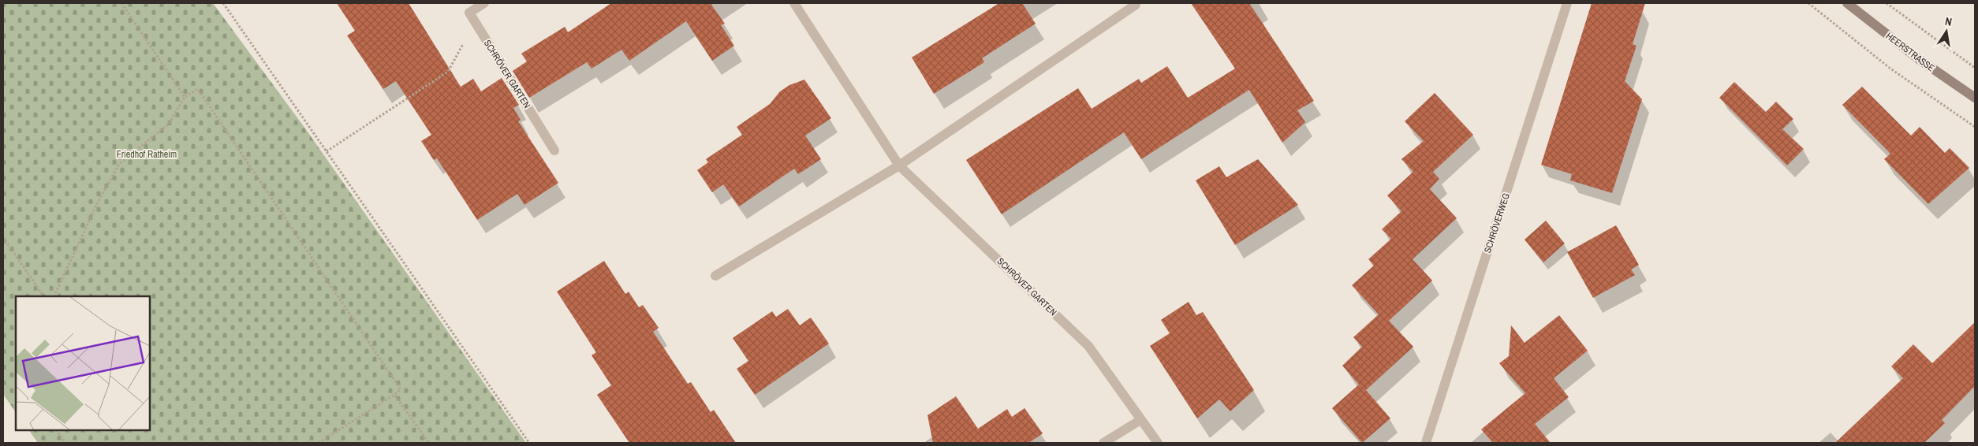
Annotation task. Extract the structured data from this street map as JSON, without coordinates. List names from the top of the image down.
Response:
{
  "streets": {
    "main road": ["HEERSTRASSE"],
    "street": ["SCHRÖVER GARTEN", "SCHRÖVERWEG"]
  },
  "parks": ["Friedhof Ratheim"],
  "north": "top"
}
